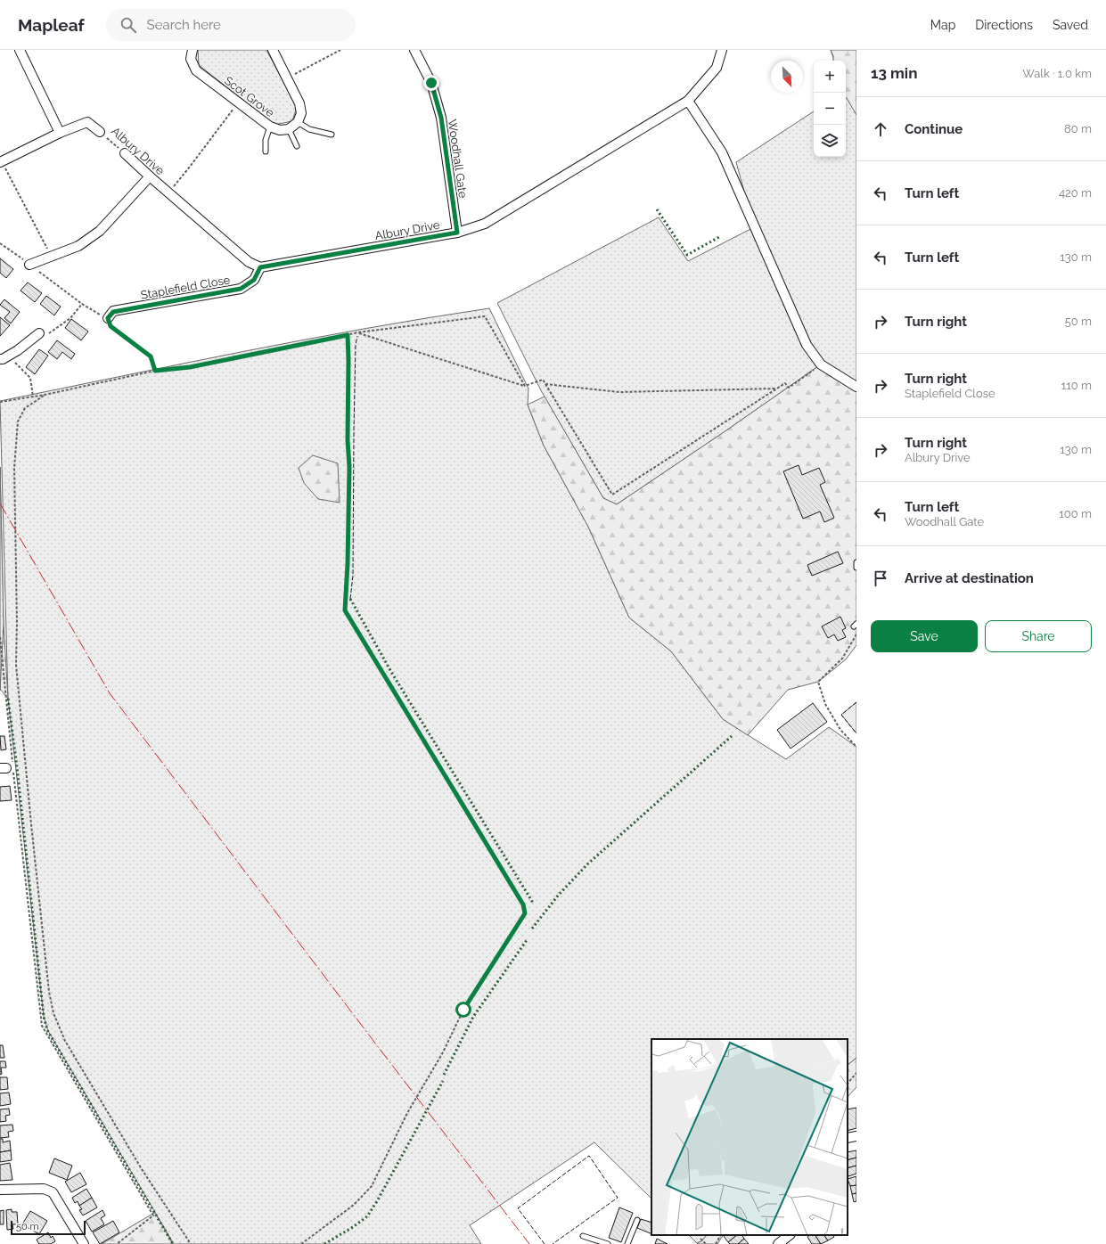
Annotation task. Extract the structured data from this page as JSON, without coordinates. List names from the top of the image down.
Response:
{
  "streets": {
    "street": [
      "Scot Grove",
      "Albury Drive",
      "Woodhall Gate",
      "Staplefield Close"
    ]
  },
  "crossings": [
    ["Albury Drive", "Woodhall Gate"],
    ["Albury Drive", "Staplefield Close"]
  ],
  "scale_bar": "50 m",
  "north": "bottom right",
  "page": {
    "header": "Mapleaf",
    "search": "Search here",
    "nav": ["Map", "Directions", "Saved"],
    "heading": ["13 min", "Walk · 1.0 km"],
    "map_buttons": ["+", "−"],
    "list": [
      ["Continue", "80 m"],
      ["Turn left", "420 m"],
      ["Turn left", "130 m"],
      ["Turn right", "50 m"],
      ["Turn right", "Staplefield Close", "110 m"],
      ["Turn right", "Albury Drive", "130 m"],
      ["Turn left", "Woodhall Gate", "100 m"],
      "Arrive at destination"
    ],
    "buttons": ["Save", "Share"],
    "scale": "50 m"
  }
}
